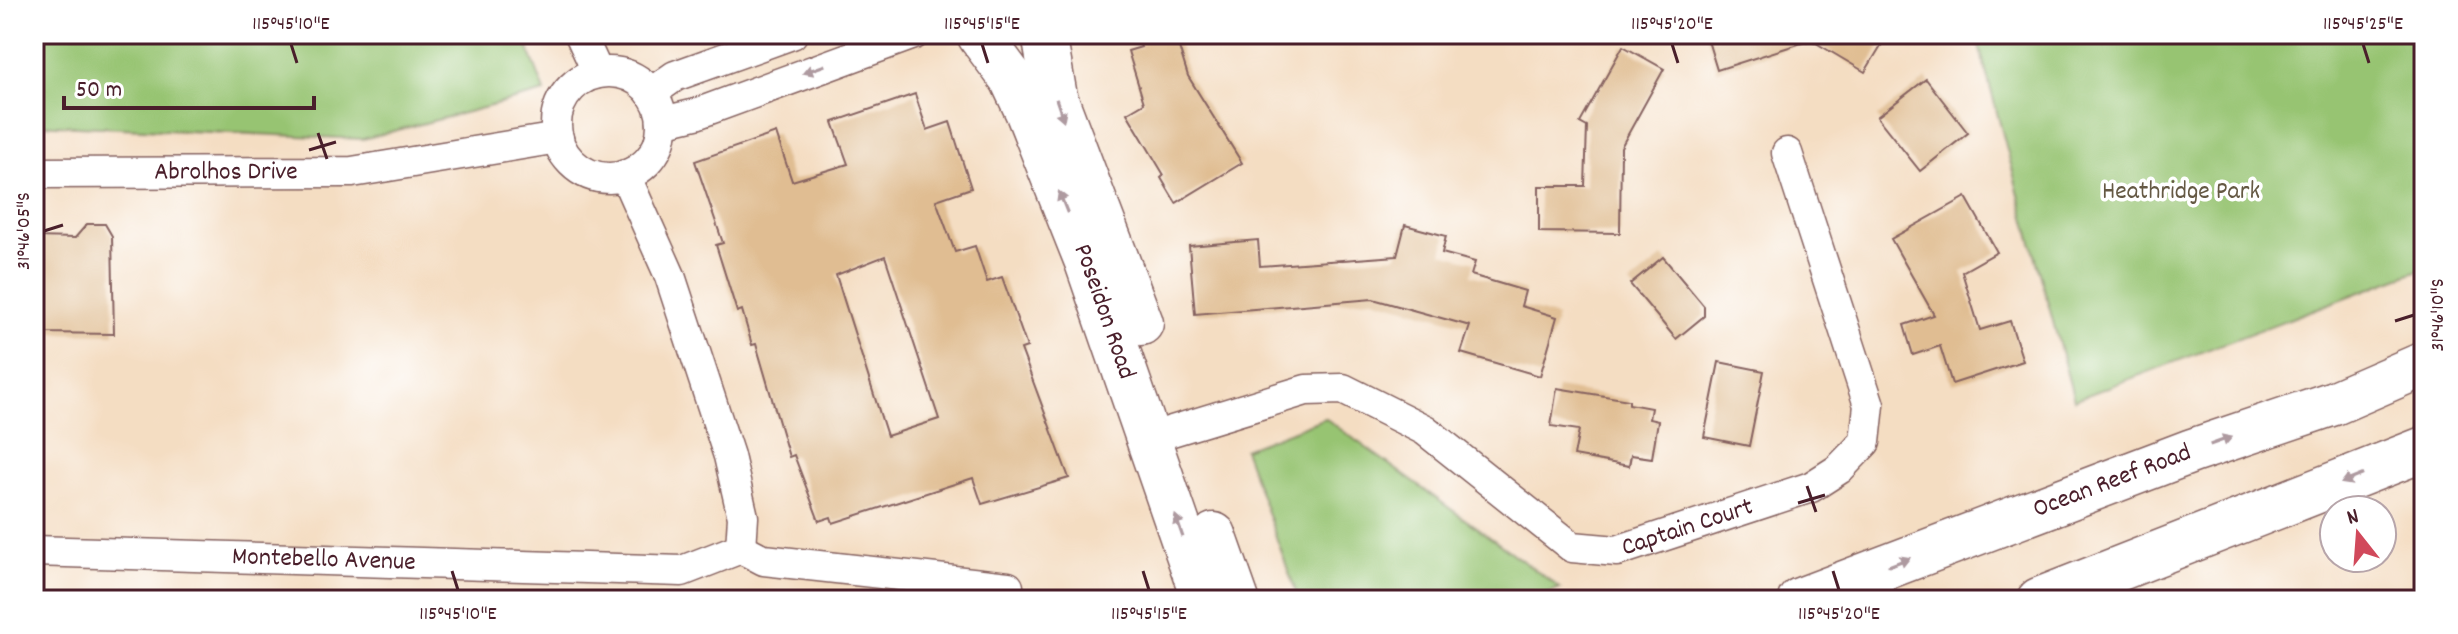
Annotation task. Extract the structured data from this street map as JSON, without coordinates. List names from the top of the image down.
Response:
{
  "streets": {
    "street": [
      "Abrolhos Drive",
      "Poseidon Road",
      "Ocean Reef Road",
      "Captain Court",
      "Montebello Avenue"
    ]
  },
  "crossings": [
    ["Poseidon Road", "Captain Court"]
  ],
  "parks": ["Heathridge Park"],
  "scale_bar": "50 m",
  "north": "top",
  "coordinates": [
    "115°45'10\"E",
    "115°45'15\"E",
    "115°45'20\"E",
    "115°45'25\"E",
    "31°46'05\"S",
    "31°46'10\"S"
  ]
}
